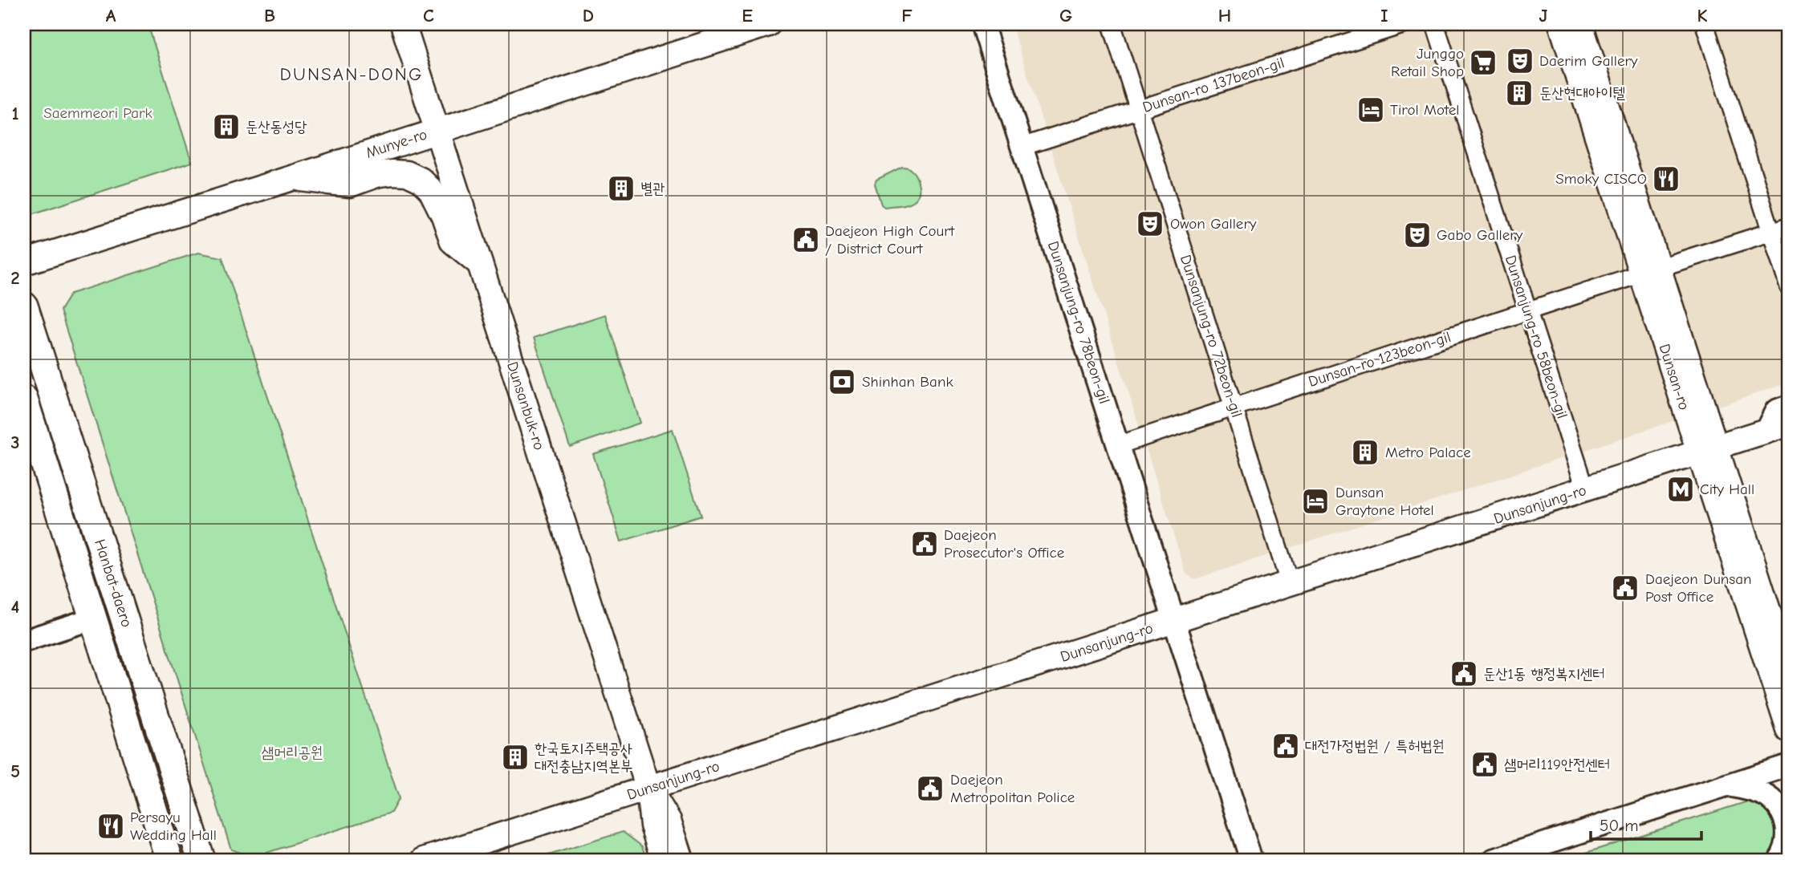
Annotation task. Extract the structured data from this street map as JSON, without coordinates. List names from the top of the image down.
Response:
{
  "streets": {
    "main road": [
      "Munye-ro",
      "Dunsan-ro",
      "Dunsanbuk-ro",
      "Dunsanjung-ro",
      "Hanbat-daero"
    ],
    "street": [
      "Dunsan-ro 137beon-gil",
      "Dunsanjung-ro 78beon-gil",
      "Dunsanjung-ro 72beon-gil",
      "Dunsanjung-ro 58beon-gil",
      "Dunsan-ro 123beon-gil"
    ]
  },
  "crossings": [
    ["Dunsan-ro 137beon-gil", "Dunsanjung-ro 78beon-gil"],
    ["Dunsan-ro 137beon-gil", "Dunsanjung-ro 72beon-gil"],
    ["Munye-ro", "Dunsanbuk-ro"],
    ["Dunsanjung-ro 78beon-gil", "Dunsan-ro 123beon-gil"],
    ["Dunsanjung-ro 78beon-gil", "Dunsanjung-ro"],
    ["Dunsanjung-ro 72beon-gil", "Dunsan-ro 123beon-gil"],
    ["Dunsanjung-ro 72beon-gil", "Dunsanjung-ro"],
    ["Dunsanjung-ro 58beon-gil", "Dunsan-ro 123beon-gil"],
    ["Dunsanjung-ro 58beon-gil", "Dunsanjung-ro"],
    ["Dunsan-ro 123beon-gil", "Dunsan-ro"],
    ["Dunsan-ro", "Dunsanjung-ro"],
    ["Dunsanbuk-ro", "Dunsanjung-ro"]
  ],
  "districts": ["DUNSAN-DONG"],
  "parks": ["Saemmeori Park", "샘머리공원"],
  "places": {
    "theatre": ["Daerim Gallery", "Owon Gallery", "Gabo Gallery"],
    "supermarket": ["Junggo Retail Shop"],
    "building": [
      "둔산현대아이텔",
      "둔산동성당",
      "별관",
      "Metro Palace",
      "한국토지주택공사 대전충남지역본부"
    ],
    "hotel": ["Tirol Motel", "Dunsan Graytone Hotel"],
    "restaurant": ["Smoky CISCO", "Persayu Wedding Hall"],
    "public building": [
      "Daejeon High Court / District Court",
      "Daejeon Prosecutor's Office",
      "Daejeon Dunsan Post Office",
      "둔산1동 행정복지센터",
      "대전가정법원 / 특허법원",
      "샘머리119안전센터",
      "Daejeon Metropolitan Police"
    ],
    "bank": ["Shinhan Bank"],
    "metro station": ["City Hall"]
  },
  "scale_bar": "50 m",
  "grid": {
    "columns": [
      "A",
      "B",
      "C",
      "D",
      "E",
      "F",
      "G",
      "H",
      "I",
      "J",
      "K"
    ],
    "rows": [
      "1",
      "2",
      "3",
      "4",
      "5"
    ]
  }
}
